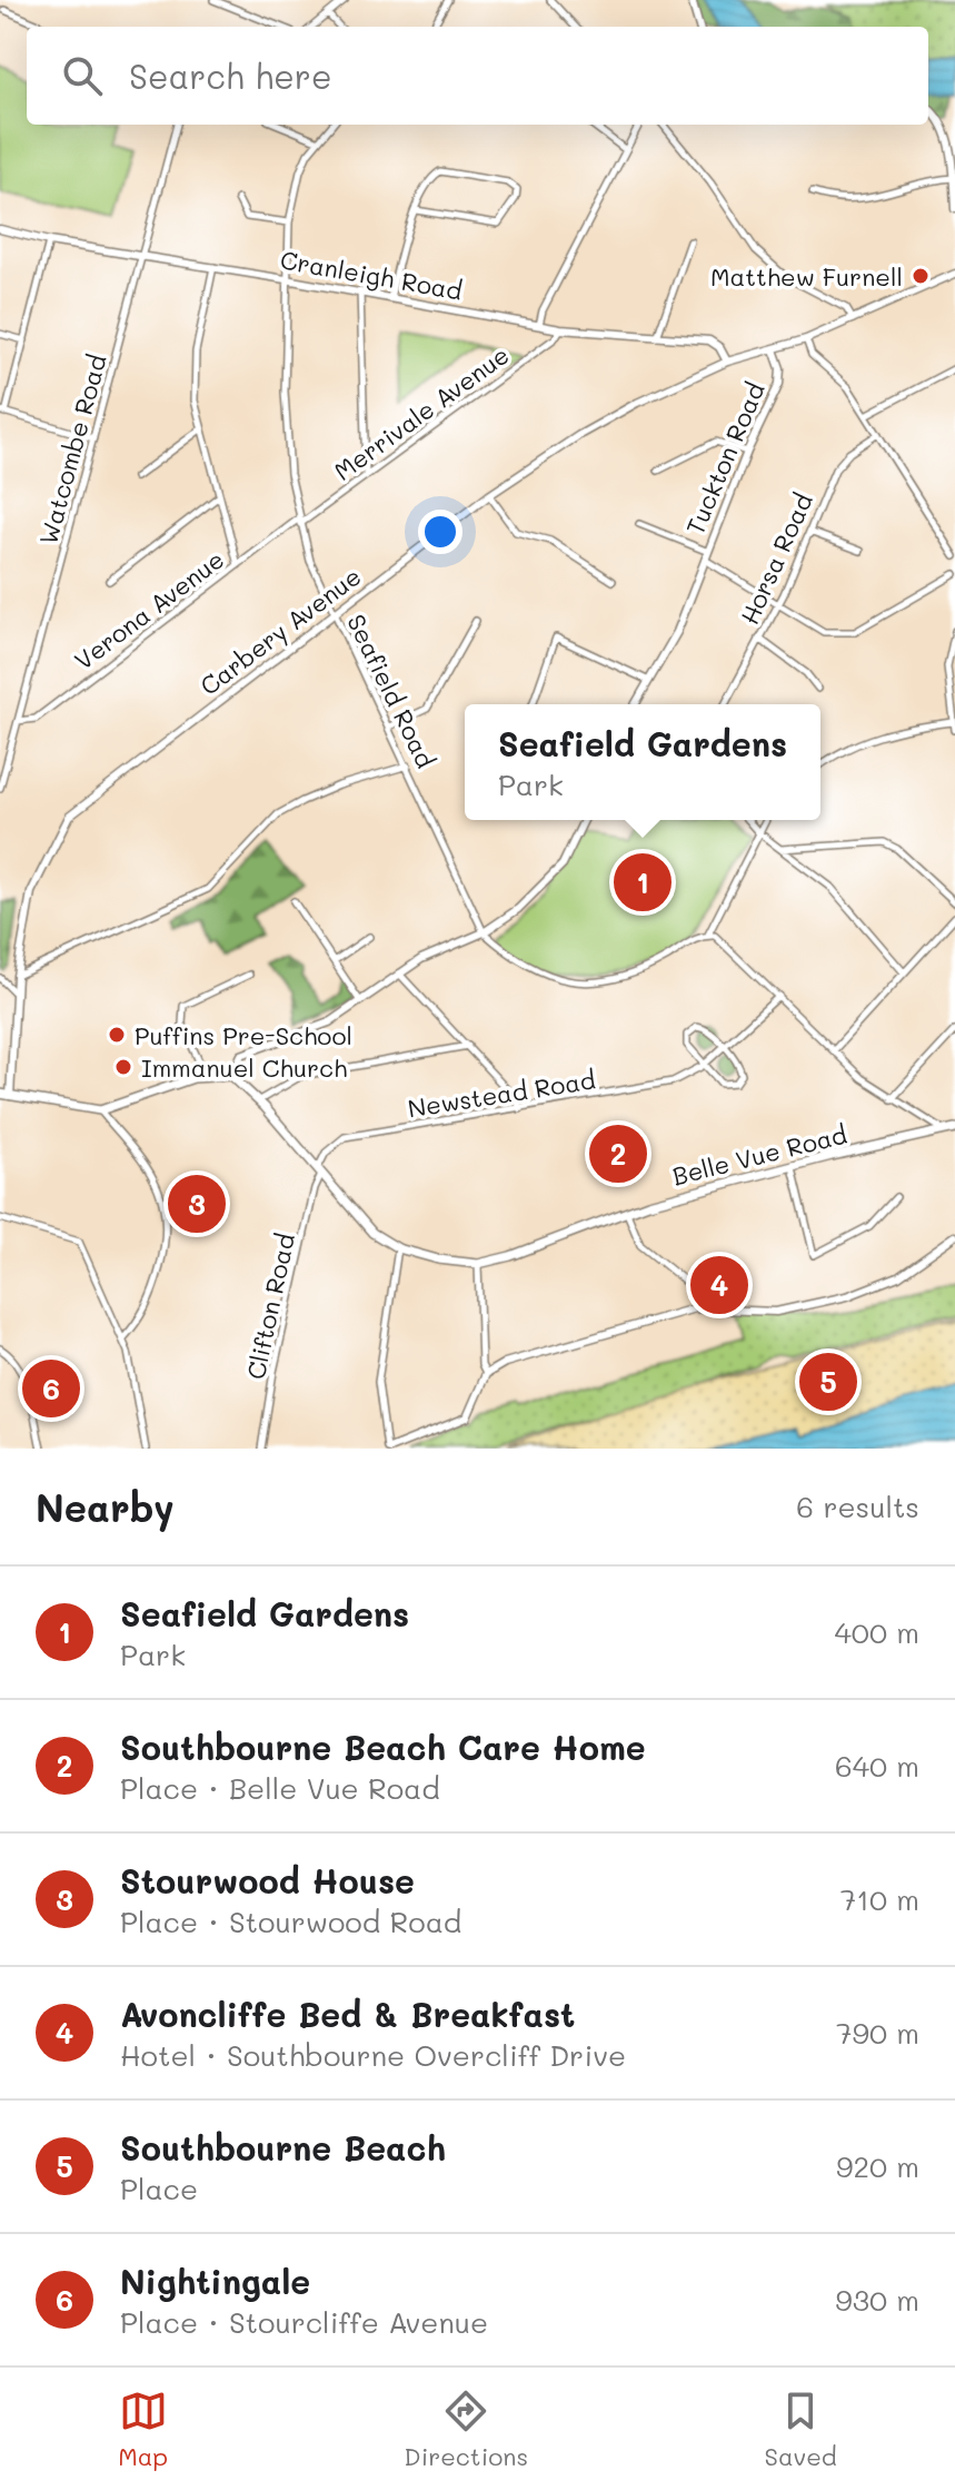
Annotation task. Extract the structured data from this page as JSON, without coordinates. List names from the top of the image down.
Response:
{
  "streets": {
    "main road": ["Belle Vue Road"],
    "street": [
      "Cranleigh Road",
      "Merrivale Avenue",
      "Watcombe Road",
      "Tuckton Road",
      "Horsa Road",
      "Verona Avenue",
      "Carbery Avenue",
      "Seafield Road",
      "Newstead Road",
      "Clifton Road"
    ]
  },
  "crossings": [
    ["Cranleigh Road", "Merrivale Avenue"],
    ["Cranleigh Road", "Watcombe Road"],
    ["Cranleigh Road", "Carbery Avenue"],
    ["Cranleigh Road", "Seafield Road"],
    ["Merrivale Avenue", "Verona Avenue"],
    ["Merrivale Avenue", "Seafield Road"],
    ["Watcombe Road", "Verona Avenue"],
    ["Tuckton Road", "Carbery Avenue"],
    ["Verona Avenue", "Seafield Road"],
    ["Carbery Avenue", "Seafield Road"],
    ["Newstead Road", "Belle Vue Road"],
    ["Newstead Road", "Clifton Road"],
    ["Belle Vue Road", "Clifton Road"]
  ],
  "places": ["Matthew Furnell", "Puffins Pre-School", "Immanuel Church"],
  "page": {
    "search": "Search here",
    "popup": ["Seafield Gardens", "Park"],
    "pins": [
      "1",
      "2",
      "3",
      "4",
      "5",
      "6"
    ],
    "heading": ["Nearby", "6 results"],
    "list": [
      {
        "mark": "1",
        "name": "Seafield Gardens",
        "note": "Park",
        "value": "400 m"
      },
      {
        "mark": "2",
        "name": "Southbourne Beach Care Home",
        "note": "Place · Belle Vue Road",
        "value": "640 m"
      },
      {
        "mark": "3",
        "name": "Stourwood House",
        "note": "Place · Stourwood Road",
        "value": "710 m"
      },
      {
        "mark": "4",
        "name": "Avoncliffe Bed & Breakfast",
        "note": "Hotel · Southbourne Overcliff Drive",
        "value": "790 m"
      },
      {
        "mark": "5",
        "name": "Southbourne Beach",
        "note": "Place",
        "value": "920 m"
      },
      {
        "mark": "6",
        "name": "Nightingale",
        "note": "Place · Stourcliffe Avenue",
        "value": "930 m"
      }
    ],
    "nav": ["Map", "Directions", "Saved"]
  }
}
